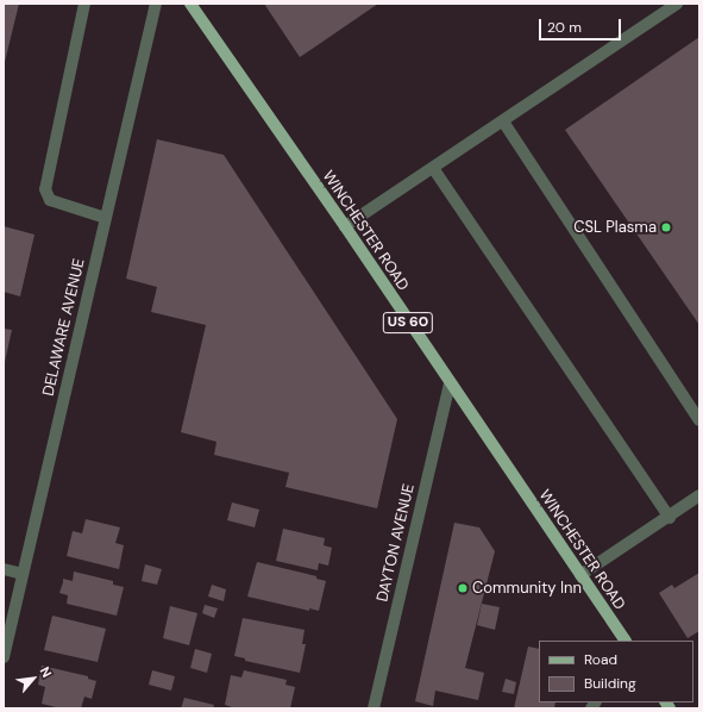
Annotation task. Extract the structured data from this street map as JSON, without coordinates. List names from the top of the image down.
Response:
{
  "streets": {
    "main road": ["WINCHESTER ROAD", "US 60"],
    "street": ["DELAWARE AVENUE", "DAYTON AVENUE"]
  },
  "crossings": [
    ["WINCHESTER ROAD", "DAYTON AVENUE"]
  ],
  "places": ["CSL Plasma", "Community Inn"],
  "legend": ["Road", "Building"],
  "scale_bar": "20 m",
  "north": "top right"
}
